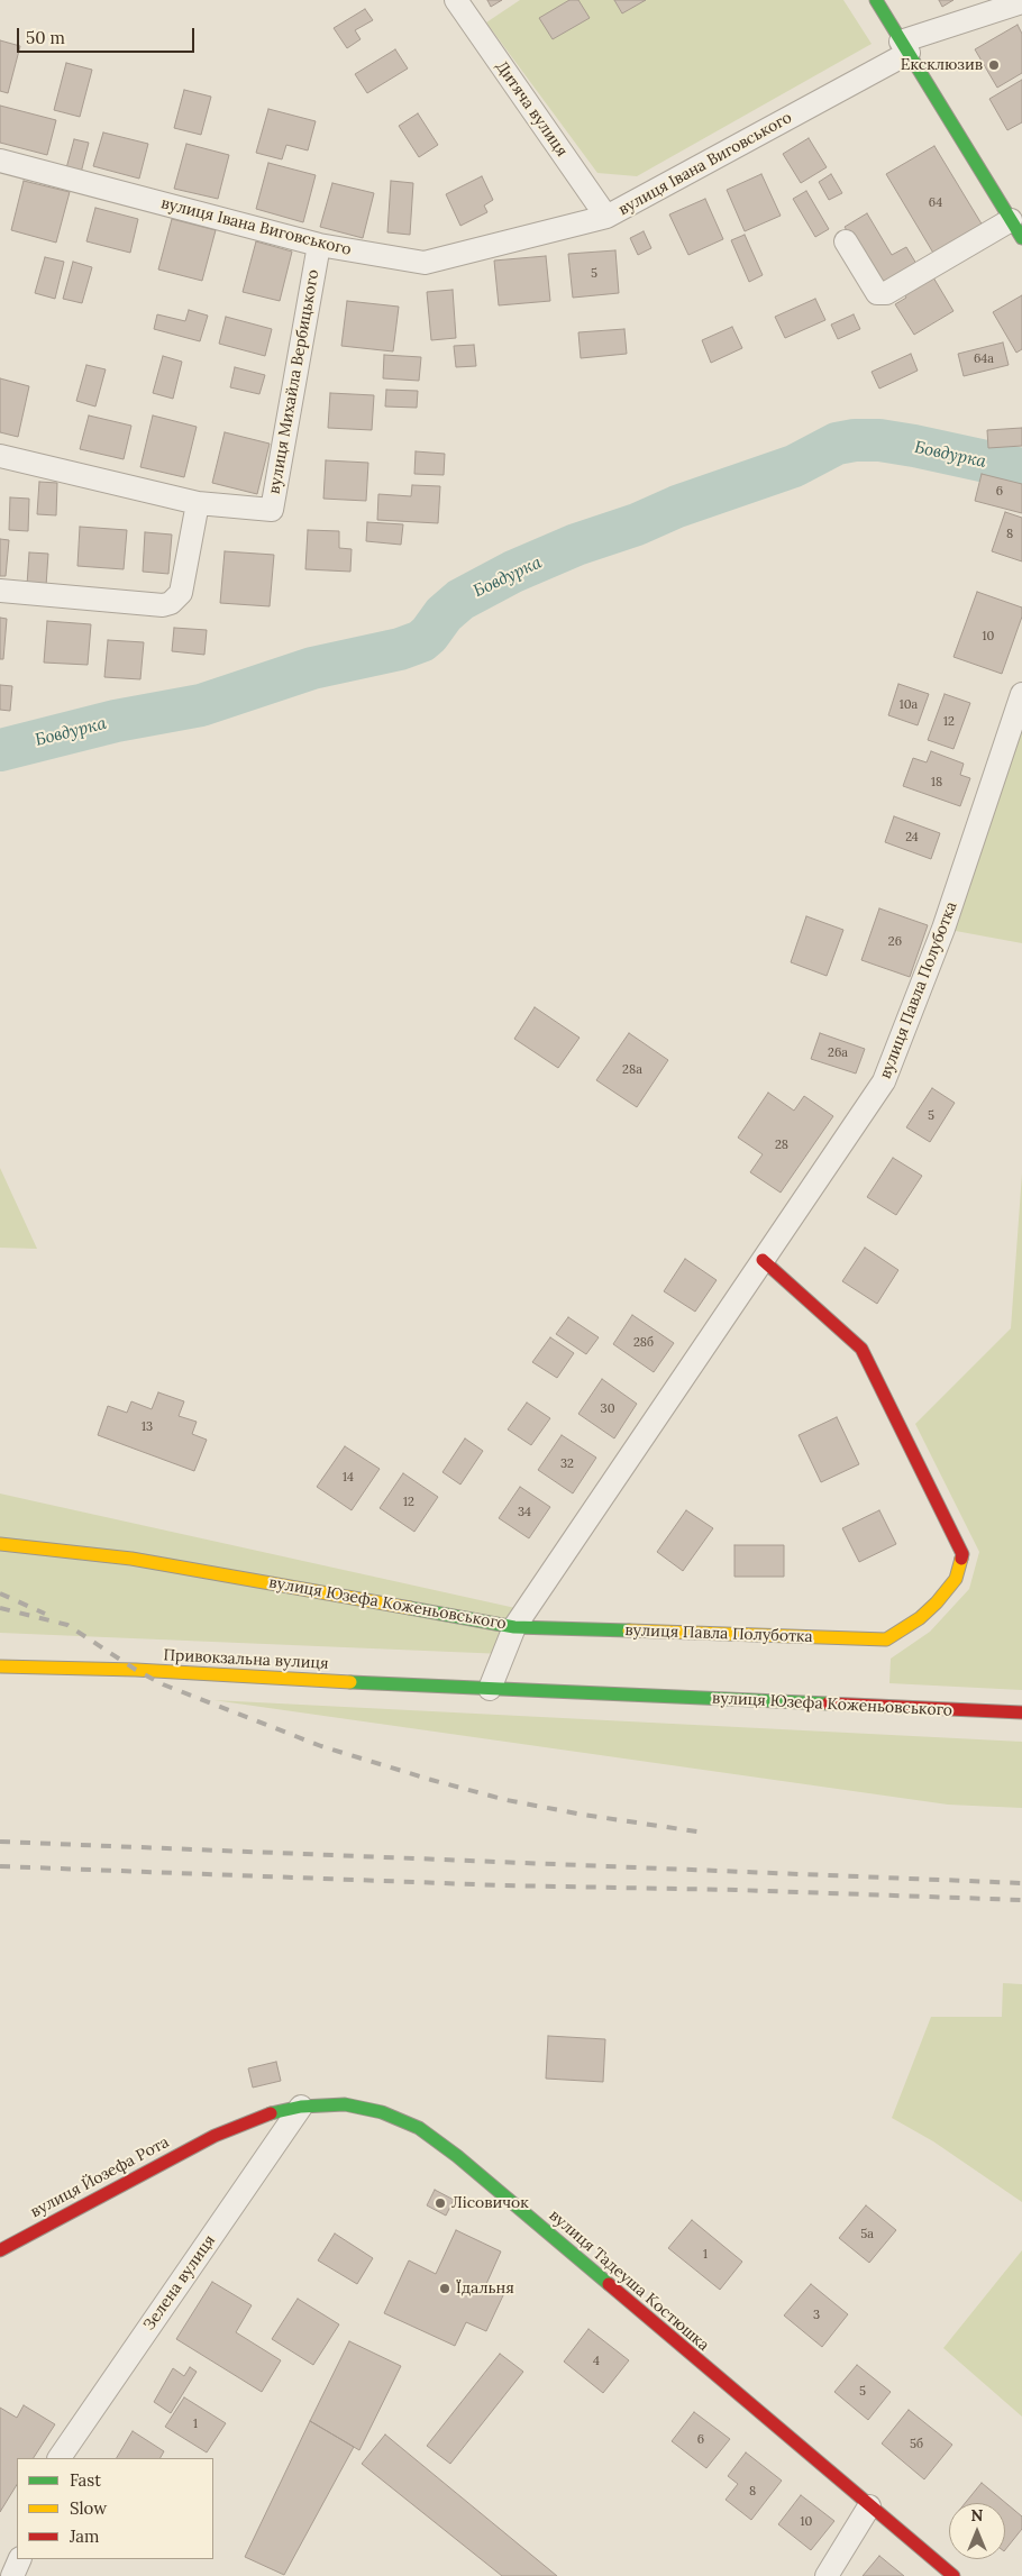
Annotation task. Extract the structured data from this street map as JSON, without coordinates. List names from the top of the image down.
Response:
{
  "streets": {
    "street": [
      "Дитяча вулиця",
      "вулиця Івана Виговського",
      "вулиця Михайла Вербицького",
      "вулиця Павла Полуботка",
      "вулиця Юзефа Коженьовського",
      "Привокзальна вулиця",
      "вулиця Йозефа Рота",
      "вулиця Тадеуша Костюшка",
      "Зелена вулиця"
    ]
  },
  "crossings": [
    ["Дитяча вулиця", "вулиця Івана Виговського"],
    ["вулиця Івана Виговського", "вулиця Михайла Вербицького"],
    ["вулиця Павла Полуботка", "вулиця Юзефа Коженьовського"],
    ["вулиця Юзефа Коженьовського", "Привокзальна вулиця"],
    ["вулиця Йозефа Рота", "вулиця Тадеуша Костюшка"],
    ["вулиця Тадеуша Костюшка", "Зелена вулиця"]
  ],
  "water": ["Бовдурка"],
  "places": ["Ексклюзив", "Лісовичок", "Їдальня"],
  "house_numbers": [
    "64",
    "5",
    "64а",
    "6",
    "8",
    "10",
    "10а",
    "12",
    "18",
    "24",
    "26",
    "26а",
    "28а",
    "5",
    "28",
    "28б",
    "30",
    "13",
    "32",
    "14",
    "12",
    "34",
    "5а",
    "1",
    "3",
    "4",
    "5",
    "1",
    "6",
    "5б",
    "8",
    "10"
  ],
  "legend": ["Fast", "Slow", "Jam"],
  "scale_bar": "50 m",
  "north": "top"
}
